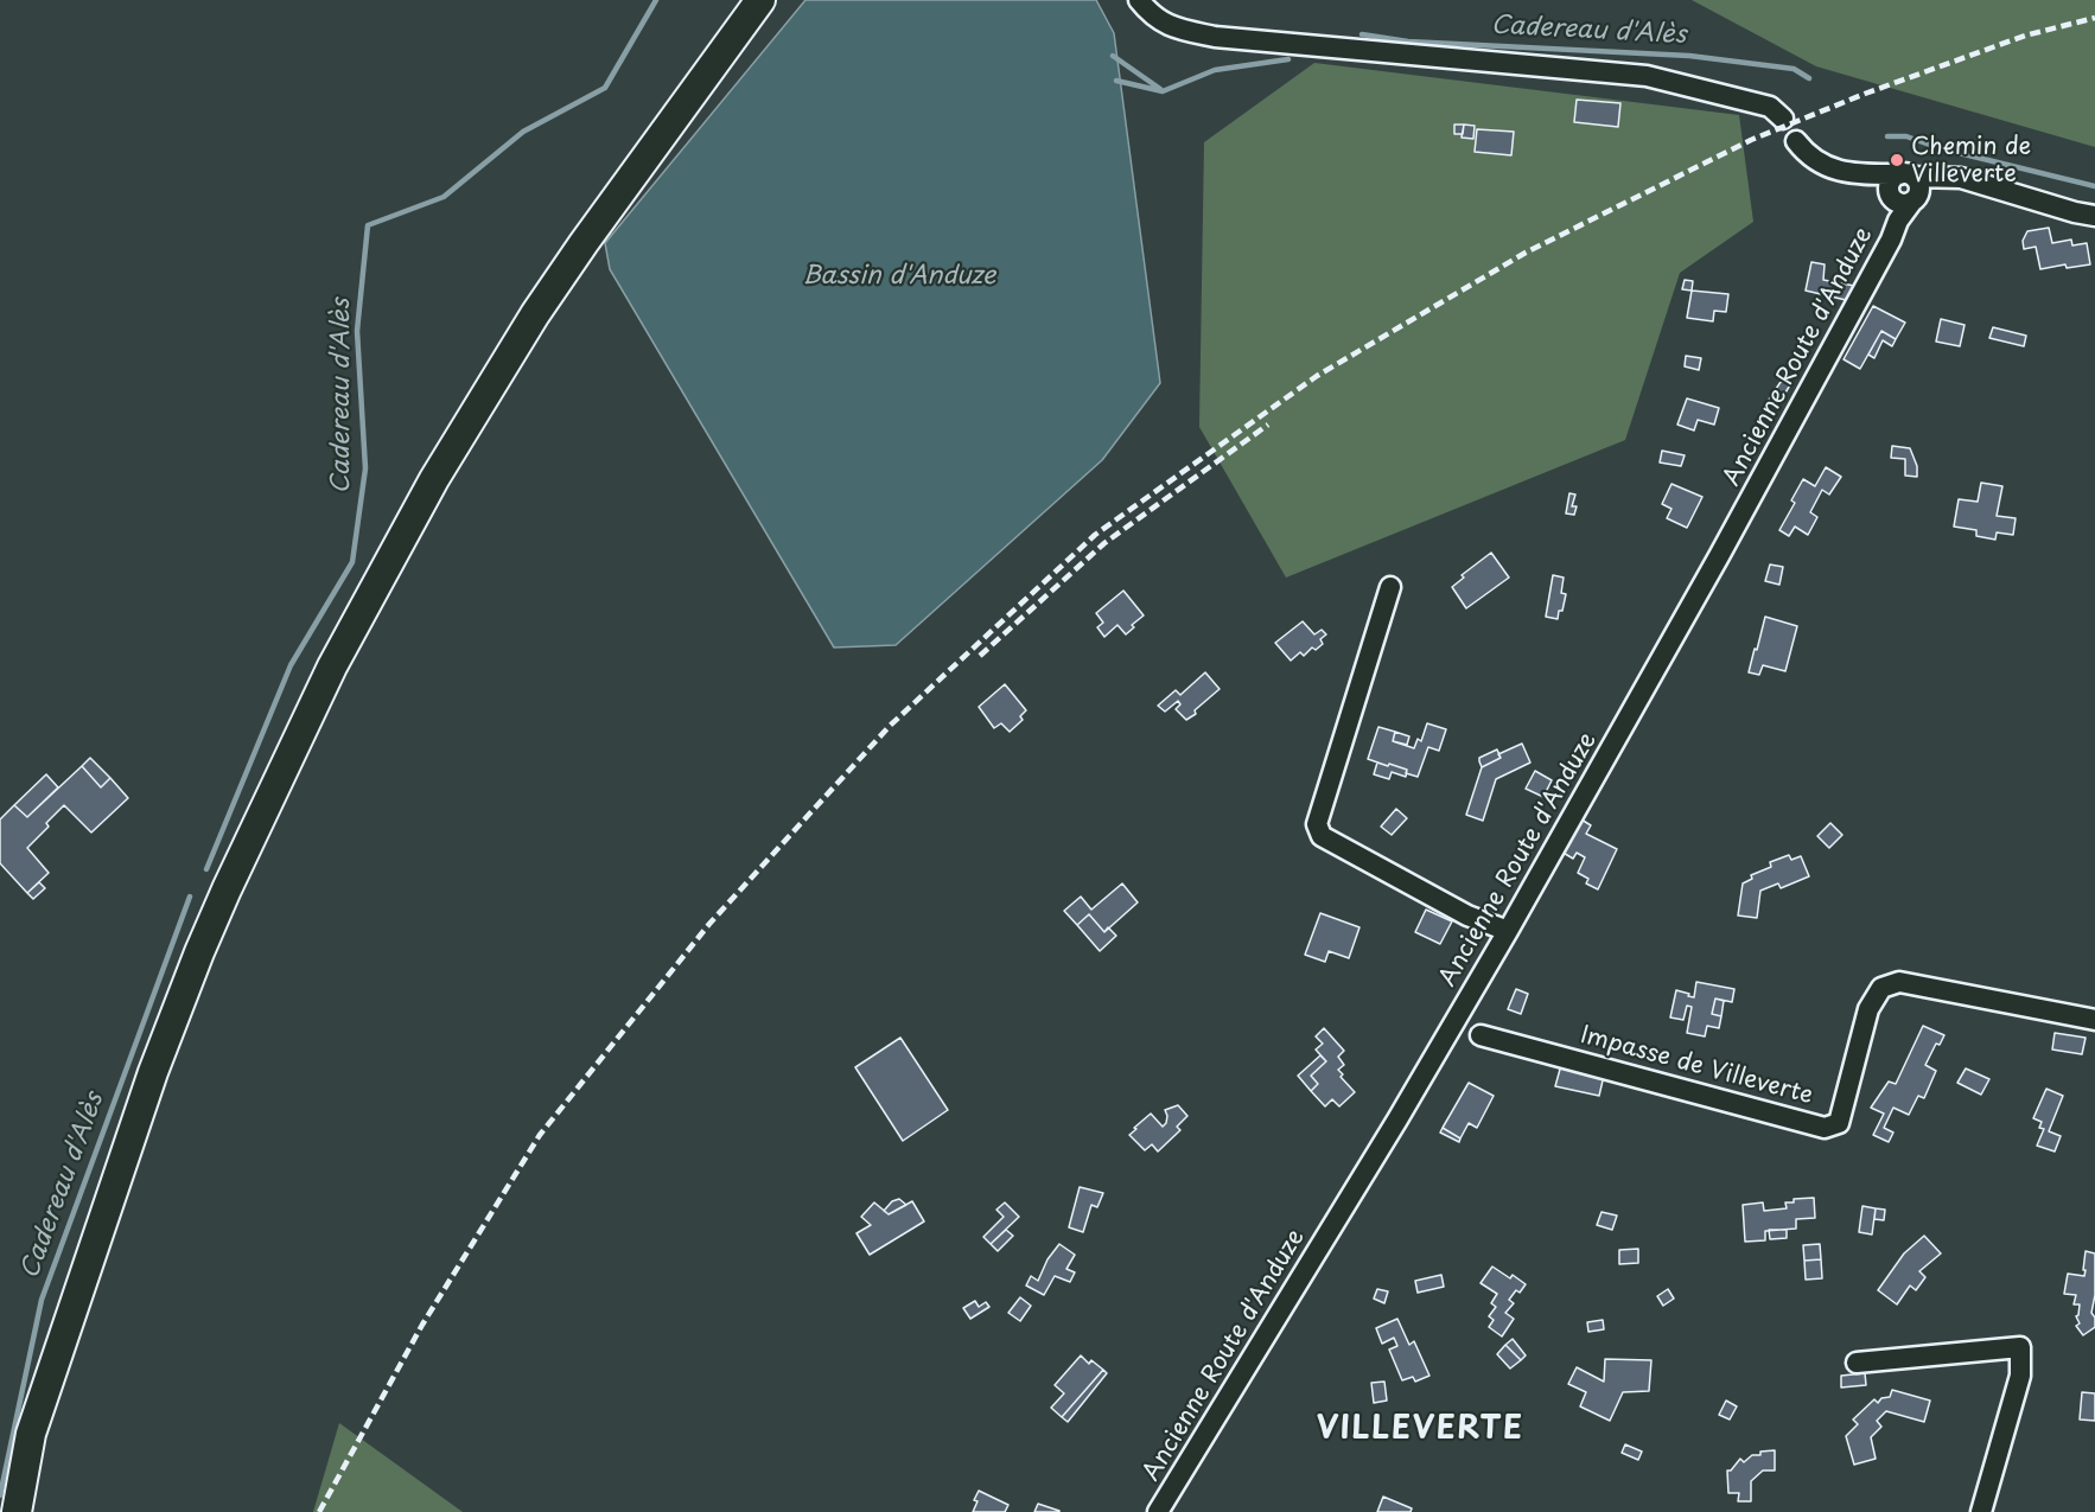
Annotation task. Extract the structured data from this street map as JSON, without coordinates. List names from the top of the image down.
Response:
{
  "streets": {
    "street": ["Ancienne Route d'Anduze", "Impasse de Villeverte"]
  },
  "districts": ["VILLEVERTE"],
  "water": ["Cadereau d'Alès", "Bassin d'Anduze"],
  "places": ["Chemin de Villeverte"]
}
